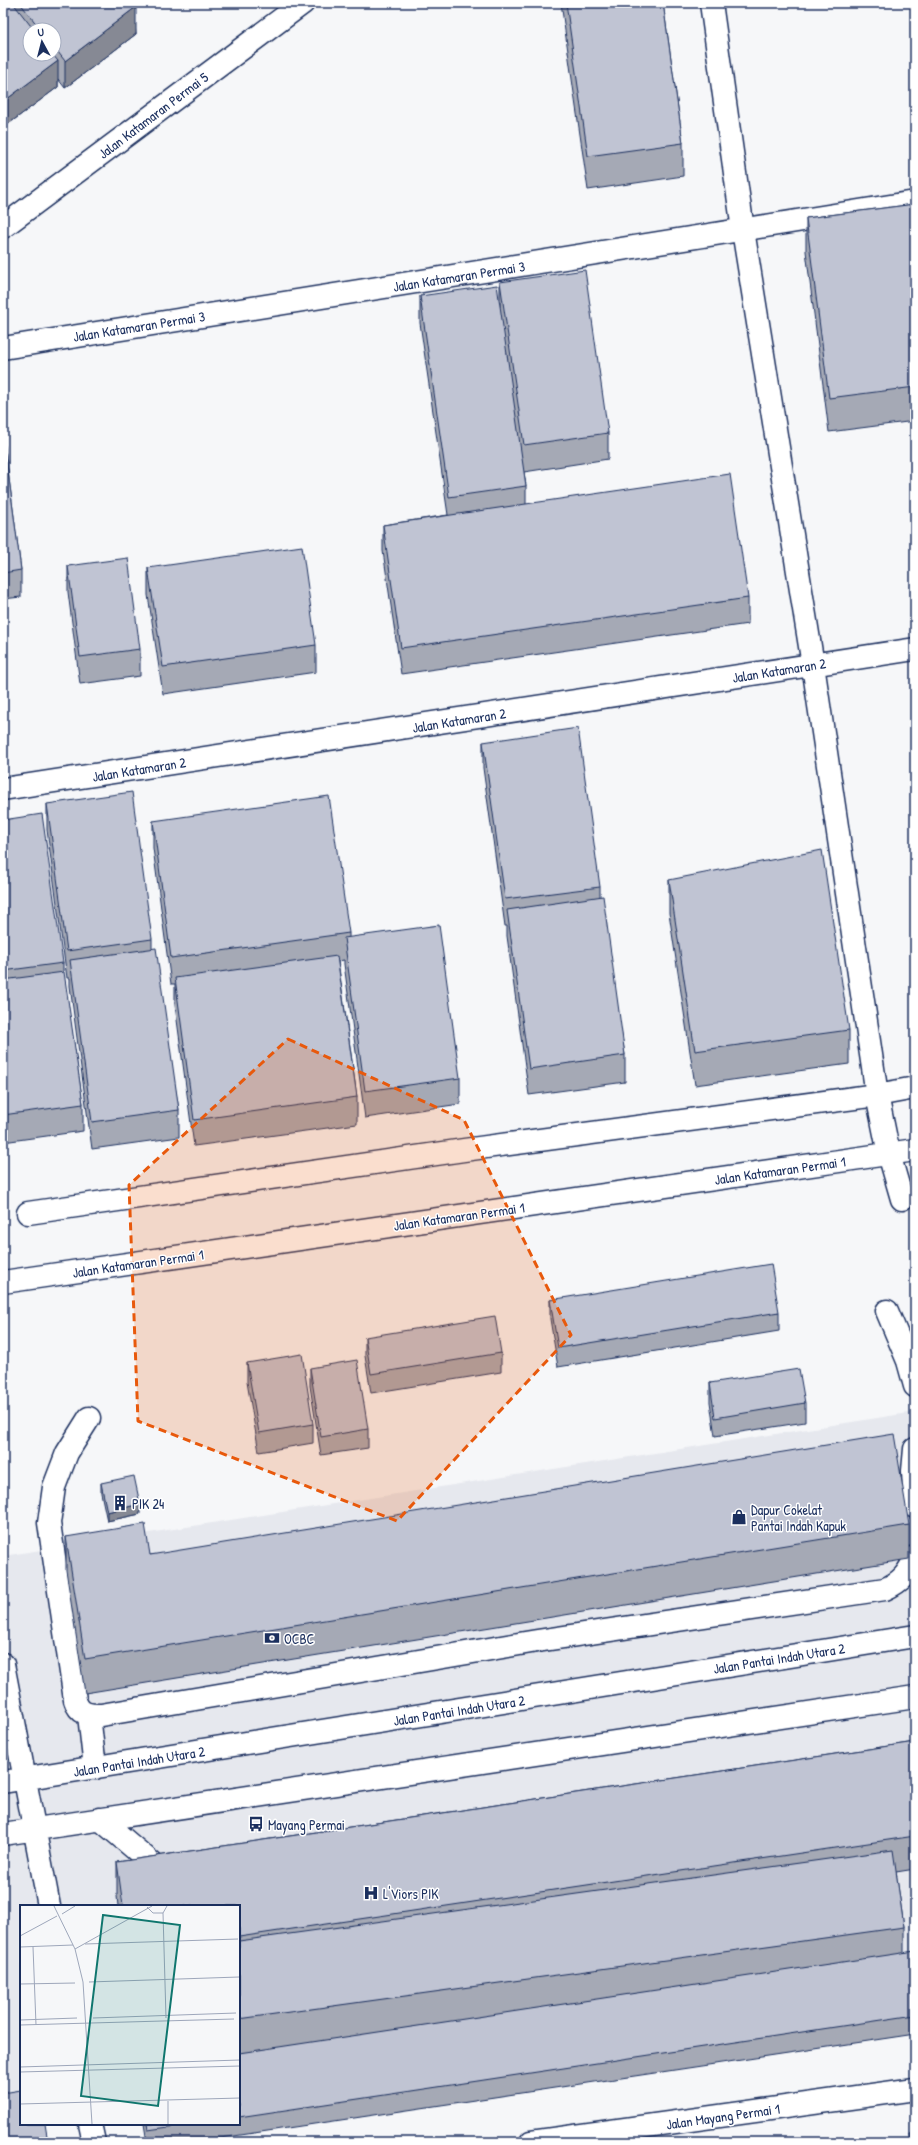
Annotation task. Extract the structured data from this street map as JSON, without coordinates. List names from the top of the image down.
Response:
{
  "streets": {
    "street": [
      "Jalan Katamaran Permai 5",
      "Jalan Katamaran Permai 3",
      "Jalan Katamaran 2",
      "Jalan Katamaran Permai 1",
      "Jalan Pantai Indah Utara 2",
      "Jalan Mayang Permai 1"
    ]
  },
  "places": {
    "building": ["PIK 24"],
    "shop": ["Dapur Cokelat Pantai Indah Kapuk"],
    "bank": ["OCBC"],
    "bus stop": ["Mayang Permai"],
    "hospital": ["L'Viors PIK"]
  },
  "north": "top"
}
